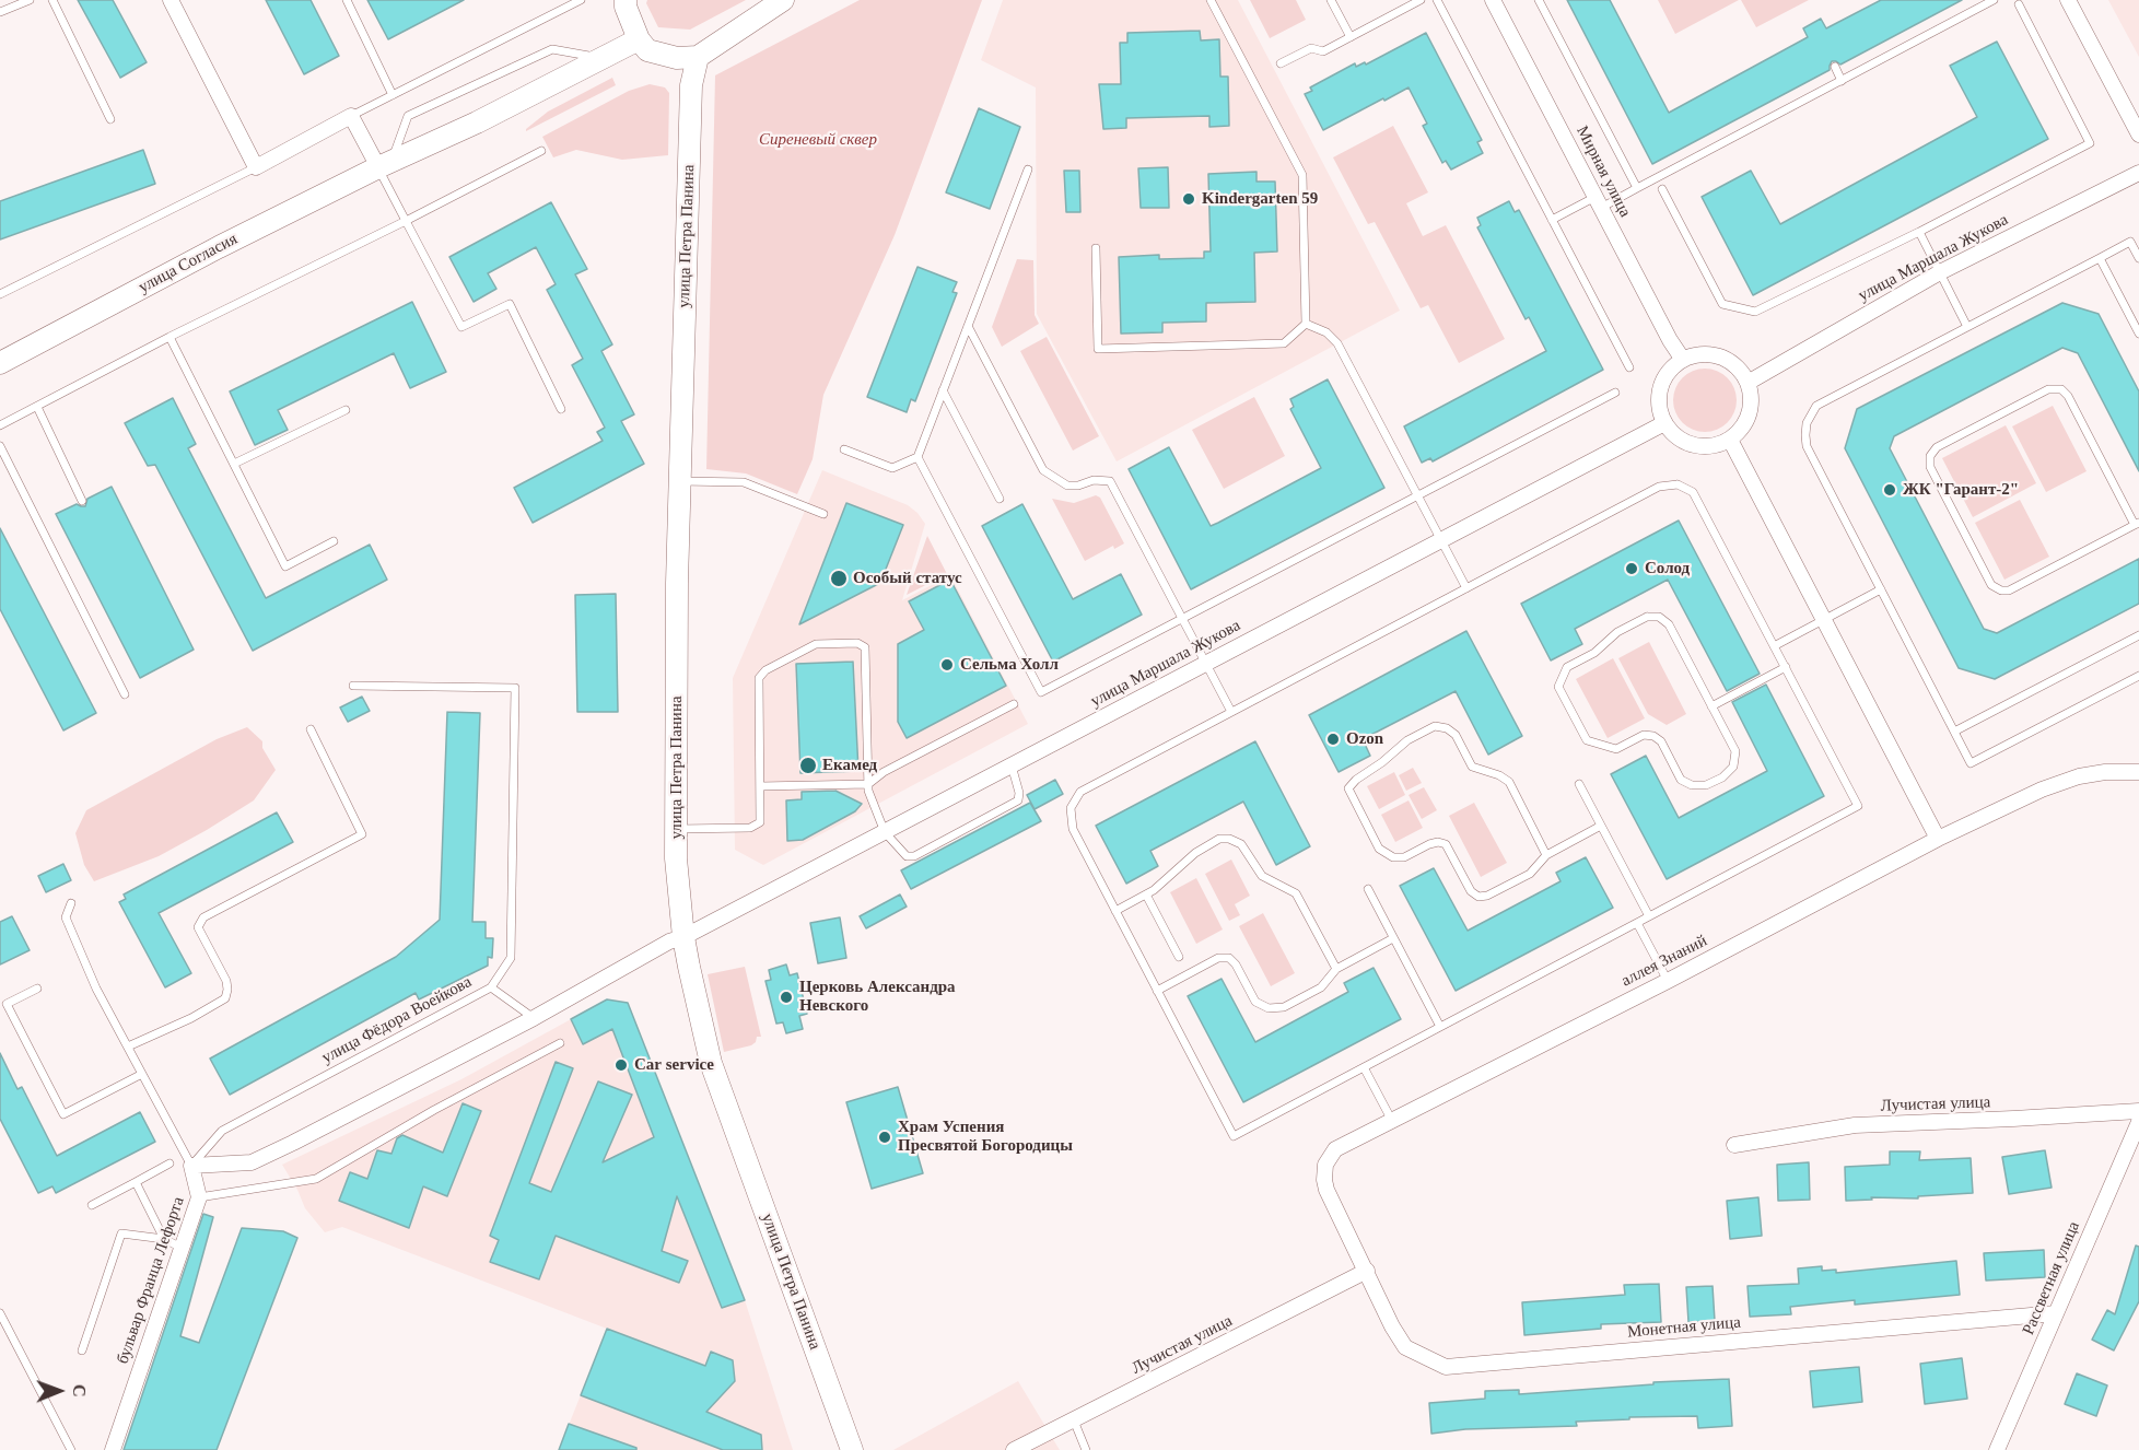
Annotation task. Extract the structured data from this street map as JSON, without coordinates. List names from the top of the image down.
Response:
{
  "streets": {
    "main road": ["улица Петра Панина", "улица Согласия"],
    "street": [
      "Мирная улица",
      "улица Маршала Жукова",
      "аллея Знаний",
      "Лучистая улица",
      "Рассветная улица",
      "бульвар Франца Лефорта",
      "Монетная улица"
    ],
    "lane": ["улица Фёдора Воейкова"]
  },
  "crossings": [
    ["Мирная улица", "улица Маршала Жукова"],
    ["улица Петра Панина", "улица Маршала Жукова"],
    ["улица Маршала Жукова", "улица Фёдора Воейкова"],
    ["улица Маршала Жукова", "бульвар Франца Лефорта"],
    ["аллея Знаний", "Лучистая улица"],
    ["аллея Знаний", "Монетная улица"],
    ["улица Фёдора Воейкова", "бульвар Франца Лефорта"],
    ["Лучистая улица", "Монетная улица"],
    ["Рассветная улица", "Монетная улица"]
  ],
  "parks": ["Сиреневый сквер"],
  "places": [
    "Kindergarten 59",
    "ЖК \"Гарант-2\"",
    "Солод",
    "Особый статус",
    "Сельма Холл",
    "Ozon",
    "Екамед",
    "Церковь Александра Невского",
    "Car service",
    "Храм Успения Пресвятой Богородицы"
  ],
  "north": "right"
}
